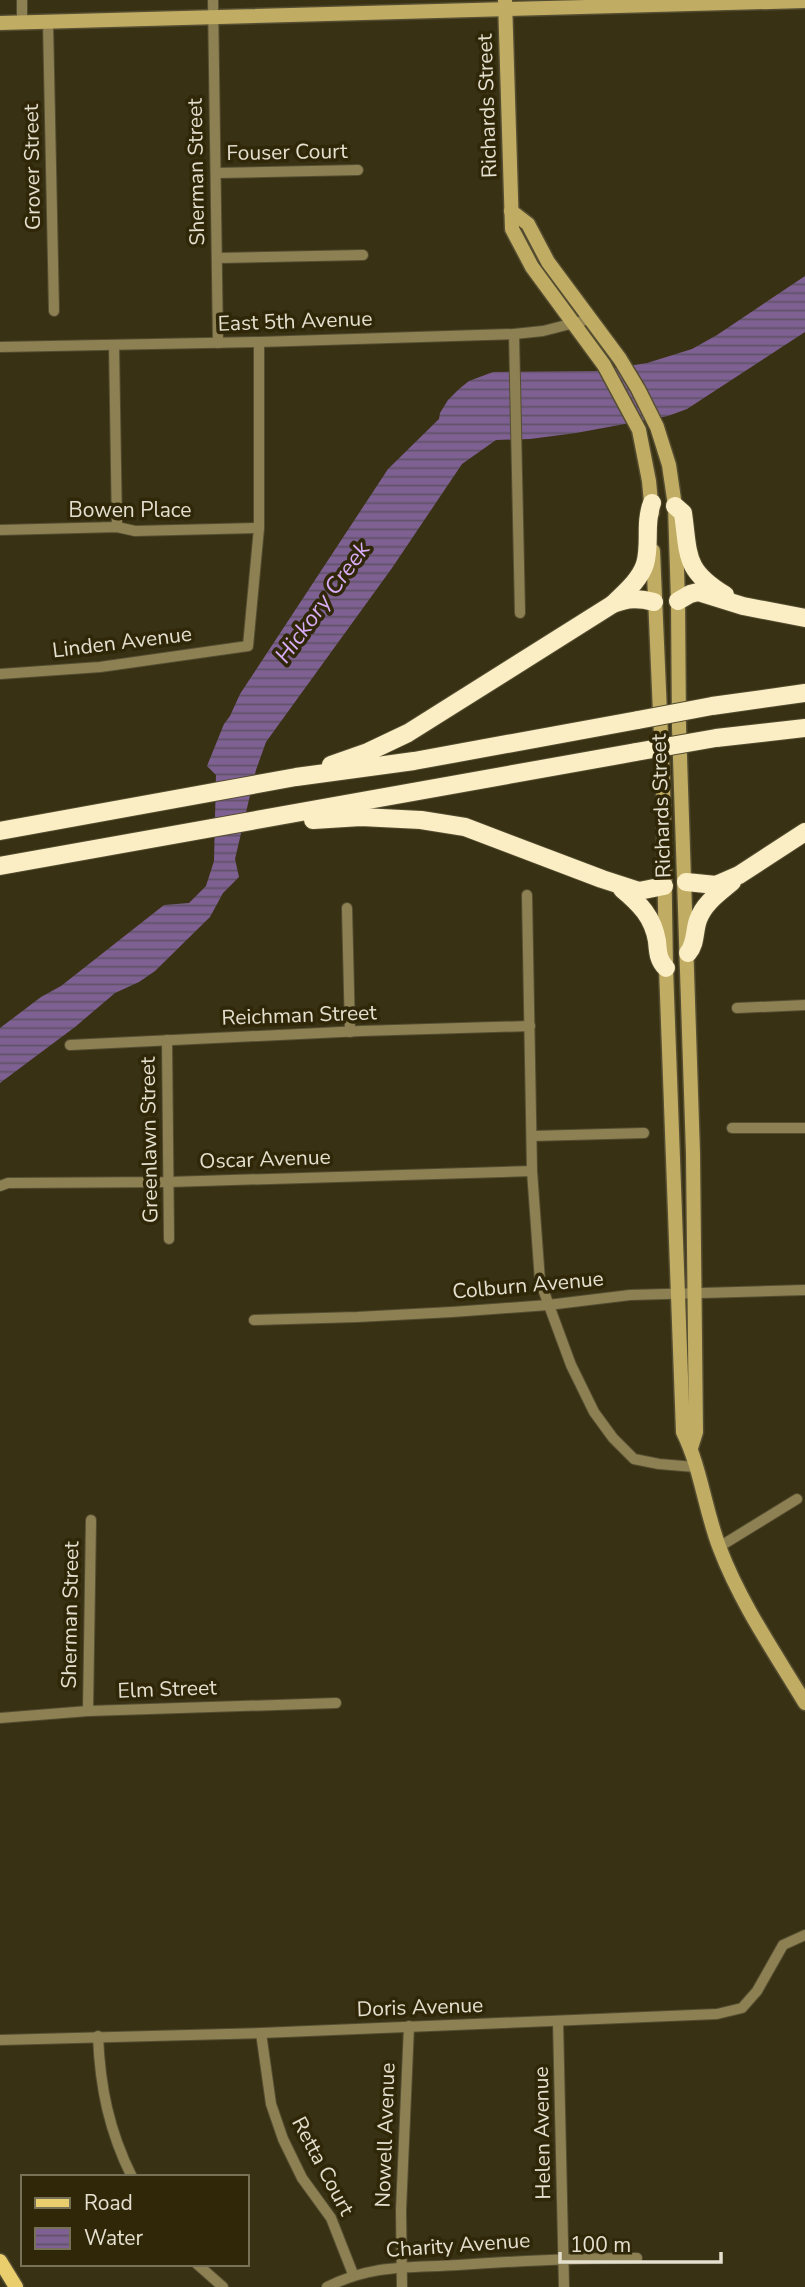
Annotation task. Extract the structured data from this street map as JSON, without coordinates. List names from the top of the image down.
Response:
{
  "streets": {
    "street": [
      "Richards Street",
      "Fouser Court",
      "Grover Street",
      "Sherman Street",
      "East 5th Avenue",
      "Bowen Place",
      "Linden Avenue",
      "Reichman Street",
      "Greenlawn Street",
      "Oscar Avenue",
      "Colburn Avenue",
      "Elm Street",
      "Doris Avenue",
      "Helen Avenue",
      "Nowell Avenue",
      "Retta Court",
      "Charity Avenue"
    ]
  },
  "crossings": [
    ["Richards Street", "East 5th Avenue"],
    ["Richards Street", "Colburn Avenue"],
    ["Fouser Court", "Sherman Street"],
    ["Sherman Street", "East 5th Avenue"],
    ["Sherman Street", "Elm Street"],
    ["Bowen Place", "Linden Avenue"],
    ["Reichman Street", "Greenlawn Street"],
    ["Greenlawn Street", "Oscar Avenue"],
    ["Doris Avenue", "Helen Avenue"],
    ["Doris Avenue", "Nowell Avenue"],
    ["Doris Avenue", "Retta Court"],
    ["Helen Avenue", "Charity Avenue"],
    ["Nowell Avenue", "Charity Avenue"],
    ["Retta Court", "Charity Avenue"]
  ],
  "water": ["Hickory Creek"],
  "legend": ["Road", "Water"],
  "scale_bar": "100 m"
}
